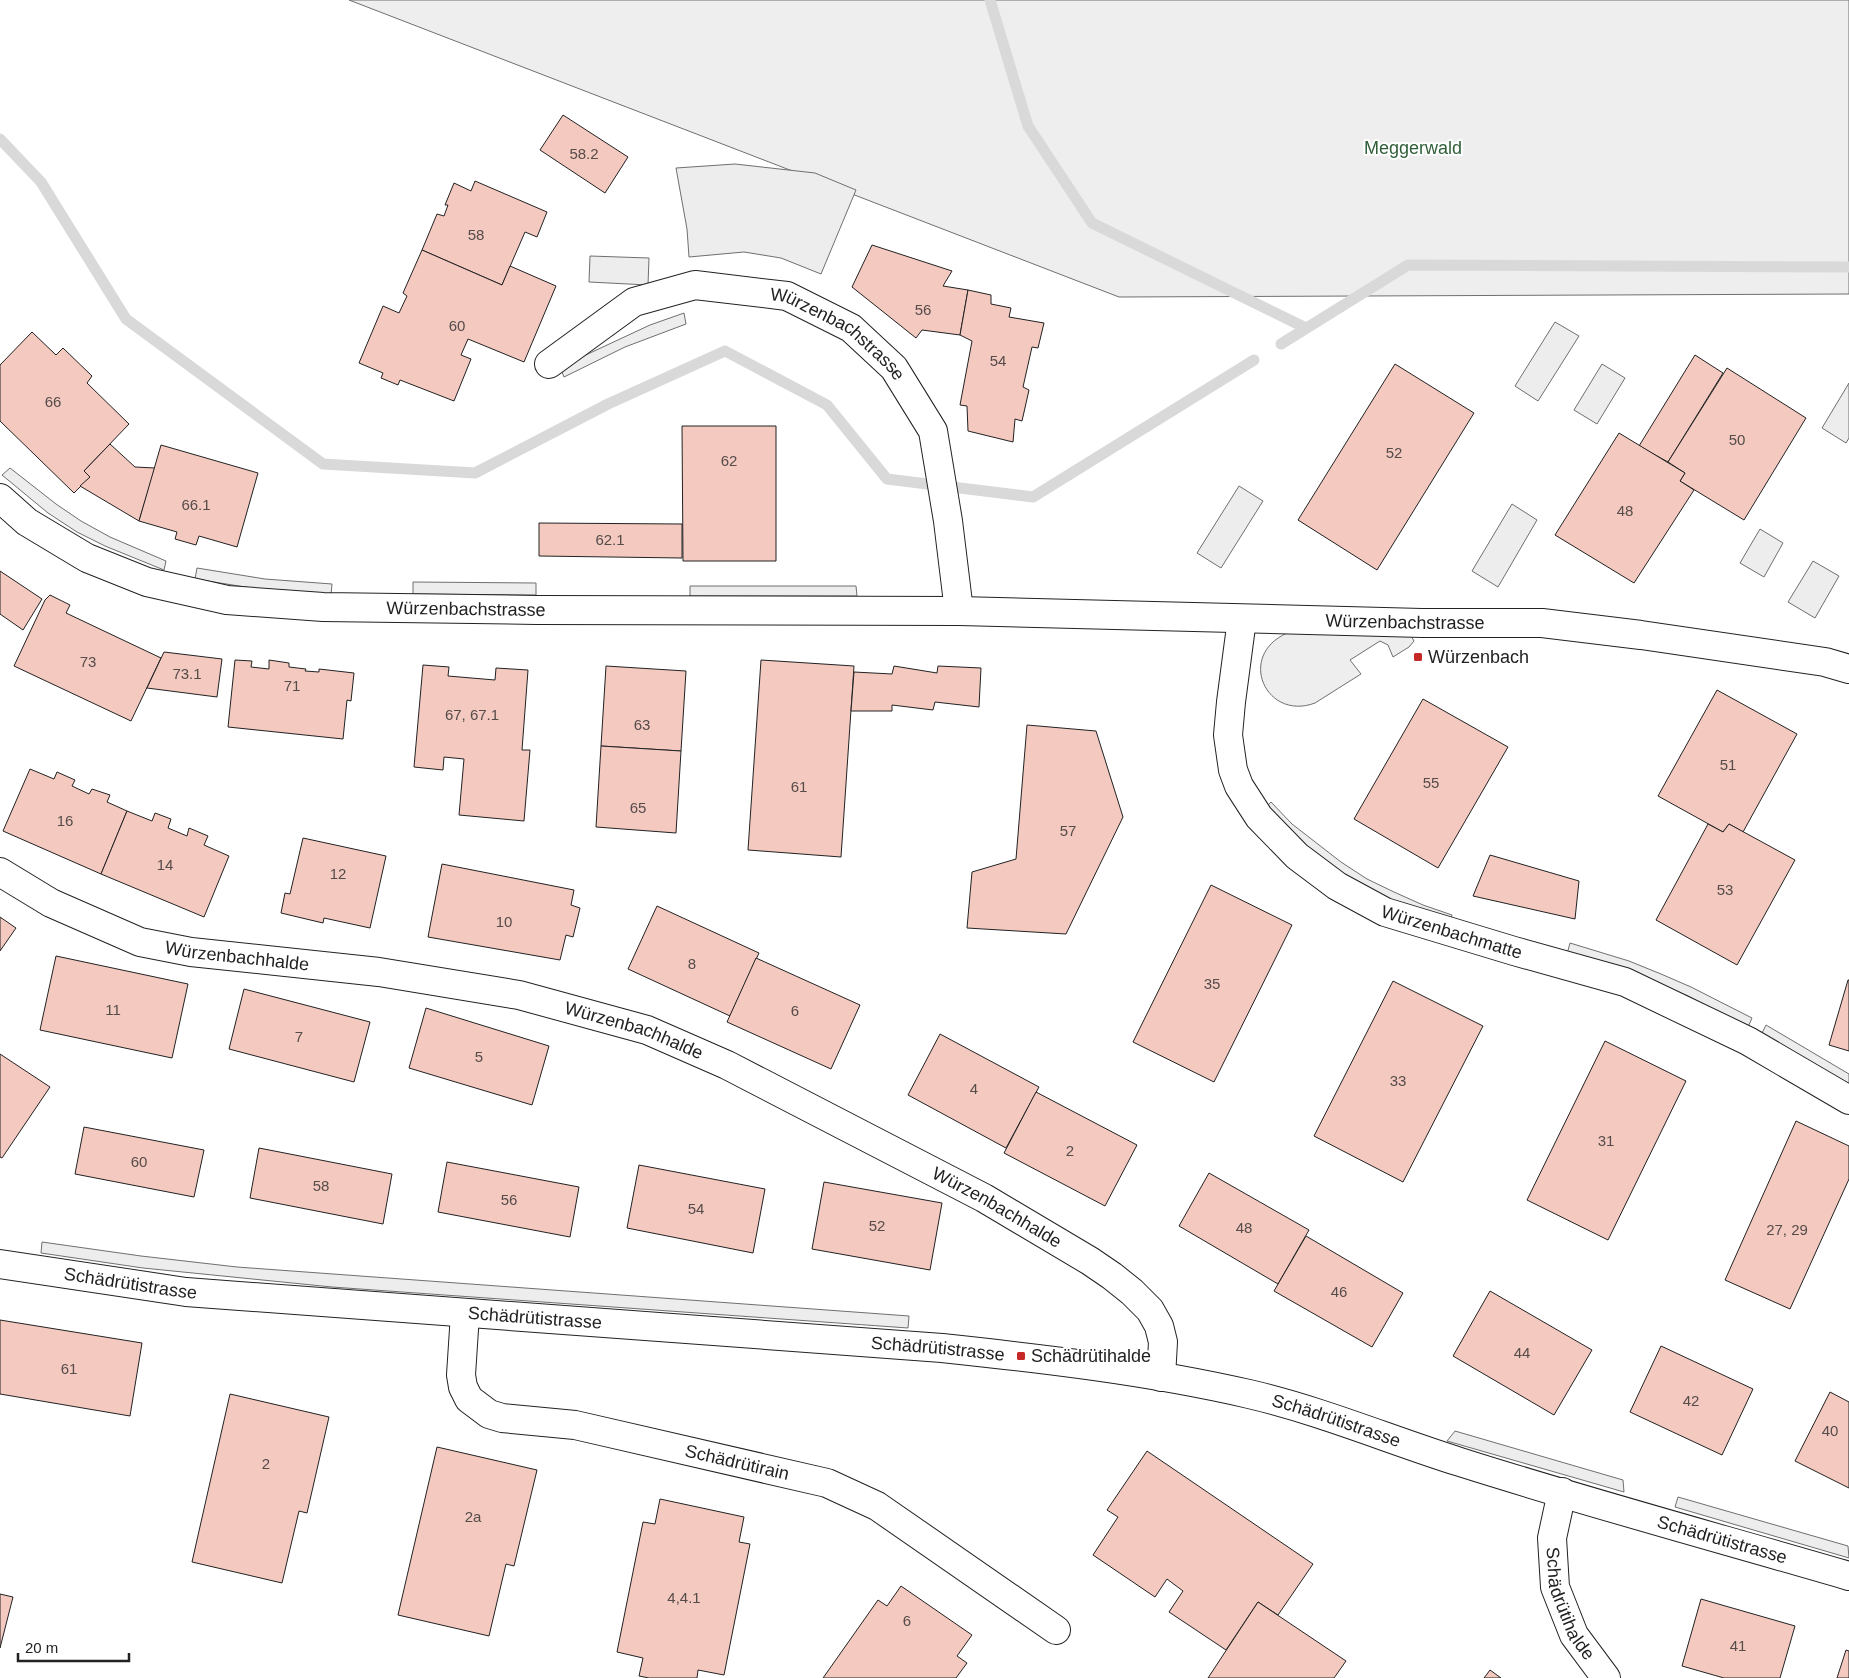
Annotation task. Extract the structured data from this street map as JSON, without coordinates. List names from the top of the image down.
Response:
{
  "streets": {
    "street": [
      "Würzenbachstrasse",
      "Würzenbachmatte",
      "Würzenbachhalde",
      "Schädrütistrasse",
      "Schädrütirain",
      "Schädrütihalde"
    ]
  },
  "crossings": [
    ["Würzenbachstrasse", "Würzenbachmatte"],
    ["Würzenbachhalde", "Schädrütistrasse"],
    ["Schädrütistrasse", "Schädrütirain"],
    ["Schädrütistrasse", "Schädrütihalde"]
  ],
  "parks": ["Meggerwald"],
  "places": {
    "transit": ["Würzenbach", "Schädrütihalde"]
  },
  "house_numbers": [
    "58.2",
    "58",
    "56",
    "60",
    "54",
    "66",
    "50",
    "52",
    "62",
    "66.1",
    "48",
    "62.1",
    "73",
    "73.1",
    "71",
    "67, 67.1",
    "63",
    "51",
    "55",
    "61",
    "65",
    "16",
    "57",
    "14",
    "12",
    "53",
    "10",
    "8",
    "35",
    "11",
    "6",
    "7",
    "5",
    "33",
    "4",
    "31",
    "2",
    "60",
    "58",
    "56",
    "54",
    "52",
    "48",
    "27, 29",
    "46",
    "44",
    "61",
    "42",
    "40",
    "2",
    "2a",
    "4,4.1",
    "6",
    "41"
  ],
  "scale_bar": "20 m"
}
